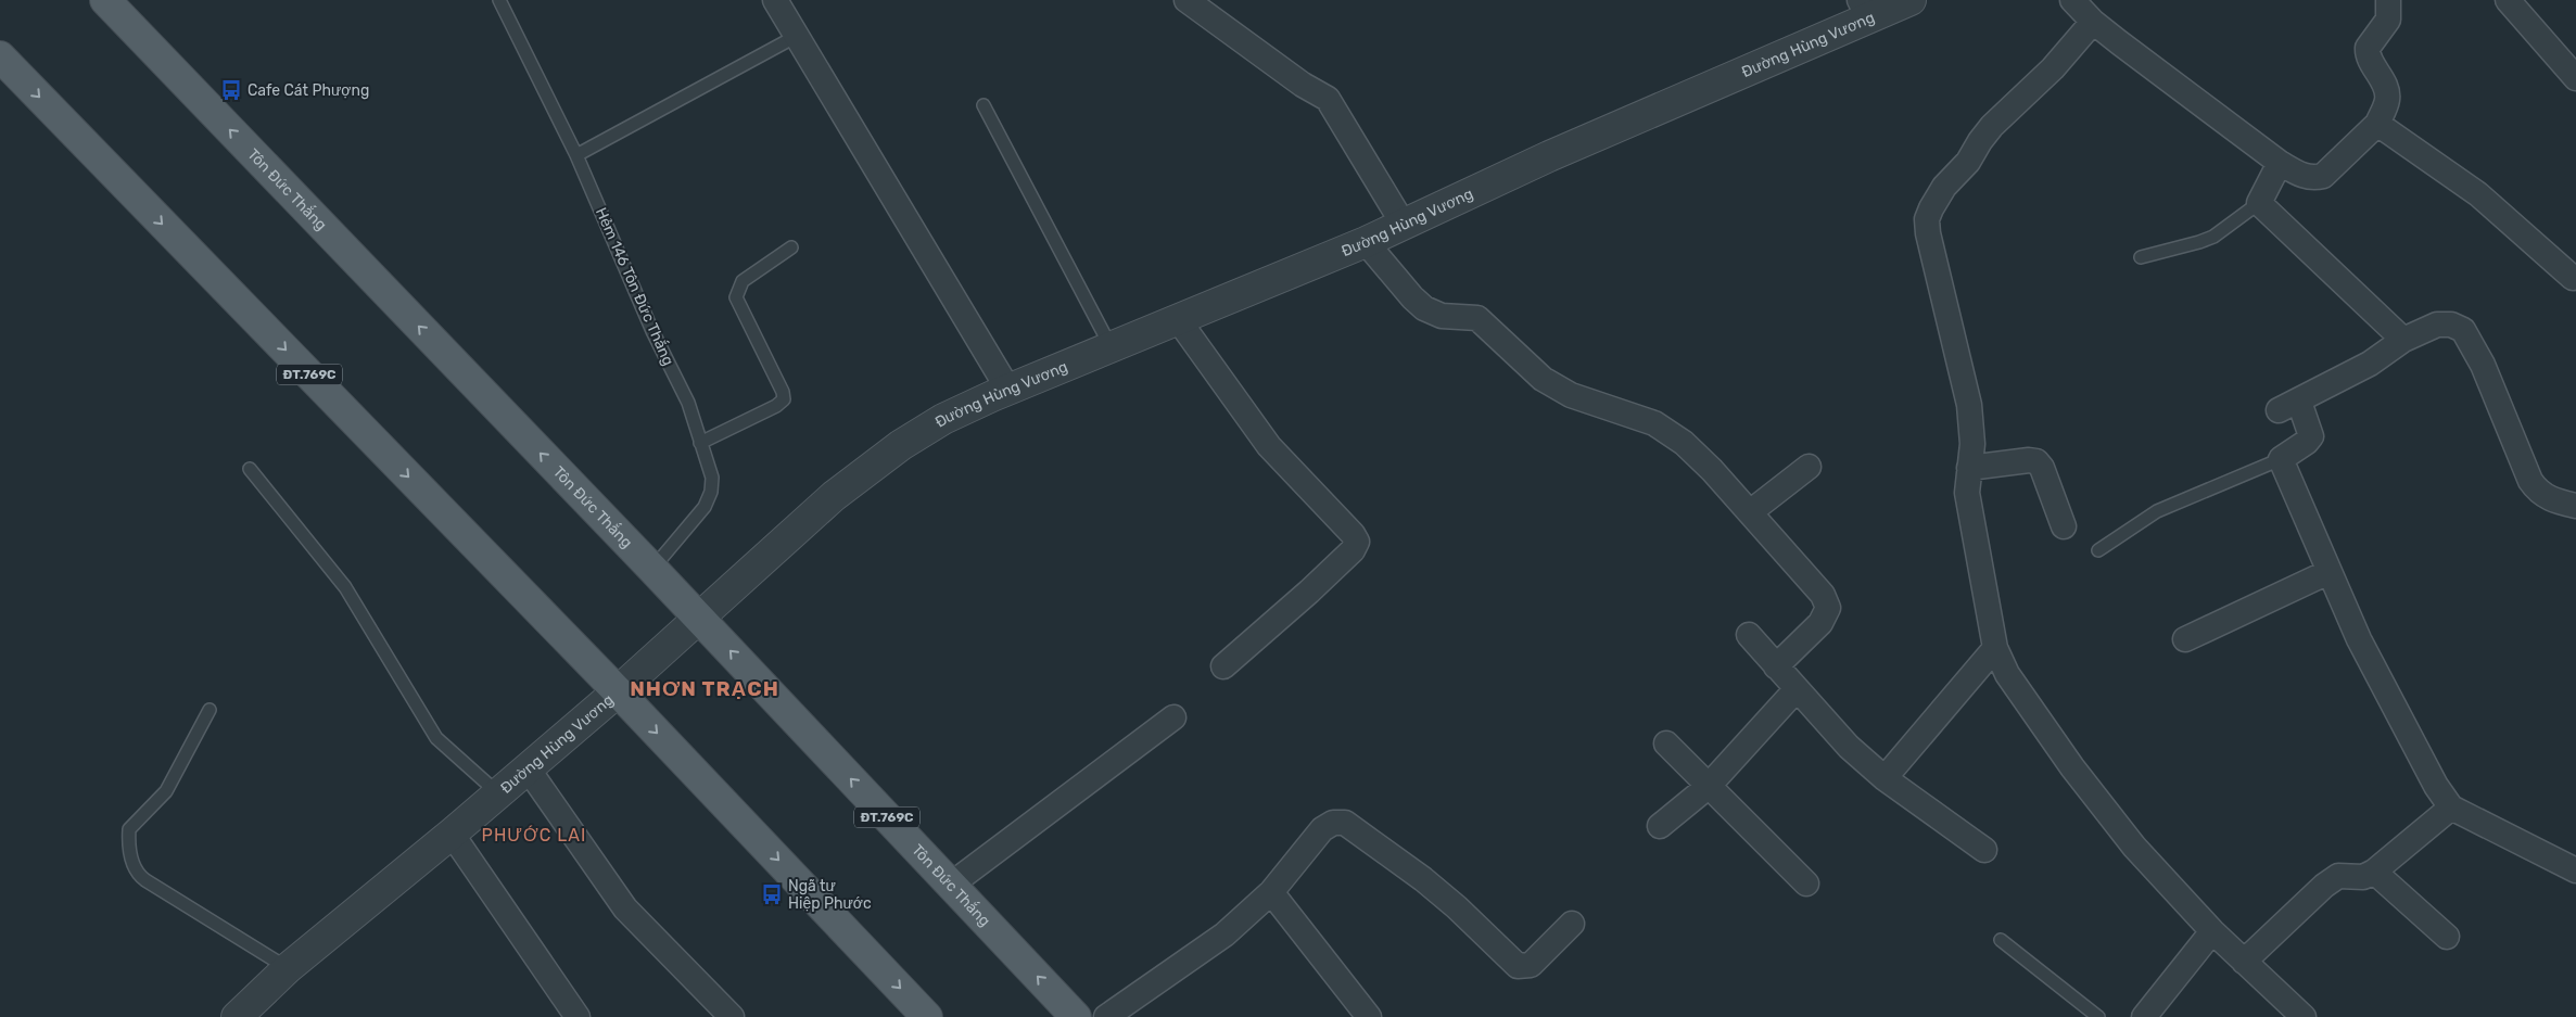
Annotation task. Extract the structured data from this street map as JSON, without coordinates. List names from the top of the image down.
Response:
{
  "streets": {
    "main road": ["Tôn Đức Thắng", "ĐT.769C"],
    "street": ["Đường Hùng Vương"],
    "lane": ["Hẻm 146 Tôn Đức Thắng"]
  },
  "crossings": [
    ["Đường Hùng Vương", "Tôn Đức Thắng"],
    ["Đường Hùng Vương", "ĐT.769C"],
    ["Tôn Đức Thắng", "Hẻm 146 Tôn Đức Thắng"]
  ],
  "districts": ["NHƠN TRẠCH", "PHƯỚC LAI"],
  "places": {
    "bus stop": ["Cafe Cát Phượng", "Ngã tư Hiệp Phước"]
  }
}
